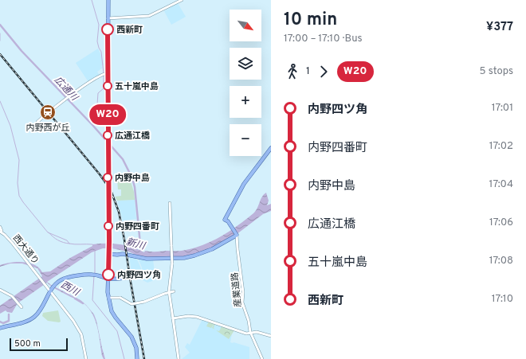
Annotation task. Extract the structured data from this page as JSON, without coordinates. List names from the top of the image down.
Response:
{
  "streets": {
    "street": ["西大通り", "産業道路"]
  },
  "water": ["広通川", "新川", "西川"],
  "places": {
    "other": [
      "西新町",
      "五十嵐中島",
      "広通江橋",
      "内野中島",
      "内野四番町",
      "内野四ツ角"
    ],
    "station": ["内野西が丘"]
  },
  "lines": ["bus line W20"],
  "scale_bar": "500 m",
  "north": "bottom right",
  "page": {
    "on_map": "W20",
    "heading": ["10 min", "17:00 – 17:10 · Bus", "¥377"],
    "map_buttons": ["+", "−"],
    "legs": ["1", "W20", "5 stops"],
    "list": [
      {
        "name": "内野四ツ角",
        "value": "17:01"
      },
      {
        "name": "内野四番町",
        "value": "17:02"
      },
      {
        "name": "内野中島",
        "value": "17:04"
      },
      {
        "name": "広通江橋",
        "value": "17:06"
      },
      {
        "name": "五十嵐中島",
        "value": "17:08"
      },
      {
        "name": "西新町",
        "value": "17:10"
      }
    ],
    "scale": "500 m"
  }
}
